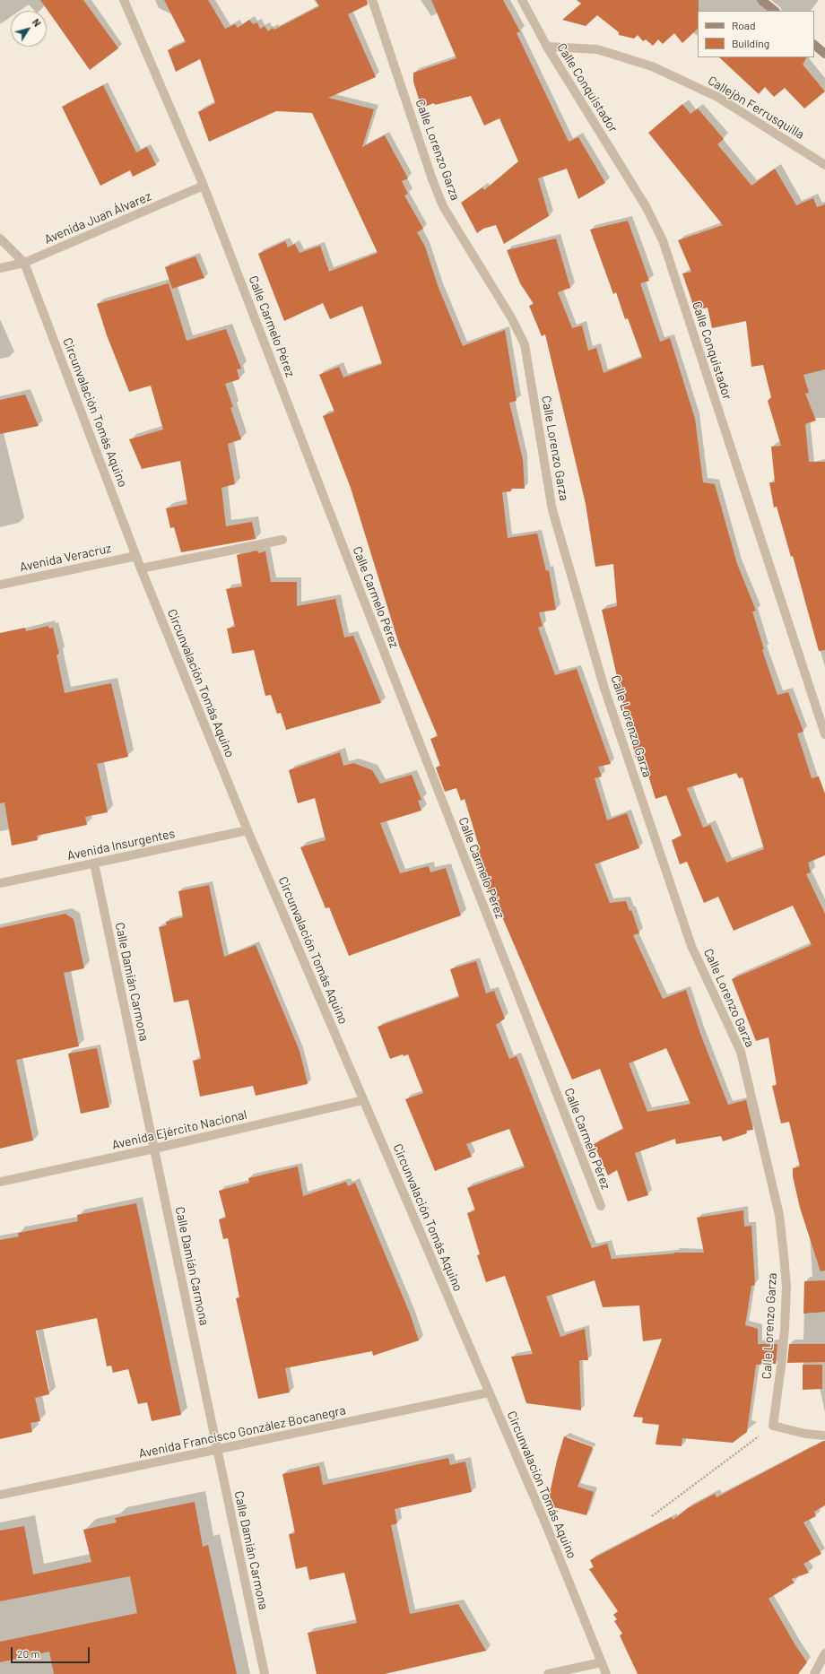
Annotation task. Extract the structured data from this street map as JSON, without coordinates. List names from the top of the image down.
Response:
{
  "streets": {
    "street": [
      "Calle Conquistador",
      "Callejòn Ferrusquilla",
      "Calle Lorenzo Garza",
      "Avenida Juan Álvarez",
      "Calle Carmelo Pérez",
      "Circunvalación Tomás Aquino",
      "Avenida Veracruz",
      "Avenida Insurgentes",
      "Calle Damián Carmona",
      "Avenida Ejército Nacional",
      "Avenida Francisco González Bocanegra"
    ]
  },
  "crossings": [
    ["Calle Conquistador", "Callejòn Ferrusquilla"],
    ["Avenida Juan Álvarez", "Calle Carmelo Pérez"],
    ["Avenida Juan Álvarez", "Circunvalación Tomás Aquino"],
    ["Circunvalación Tomás Aquino", "Avenida Veracruz"],
    ["Circunvalación Tomás Aquino", "Avenida Insurgentes"],
    ["Circunvalación Tomás Aquino", "Avenida Ejército Nacional"],
    ["Circunvalación Tomás Aquino", "Avenida Francisco González Bocanegra"],
    ["Avenida Insurgentes", "Calle Damián Carmona"],
    ["Calle Damián Carmona", "Avenida Ejército Nacional"],
    ["Calle Damián Carmona", "Avenida Francisco González Bocanegra"]
  ],
  "legend": ["Road", "Building"],
  "scale_bar": "20 m",
  "north": "top right"
}
